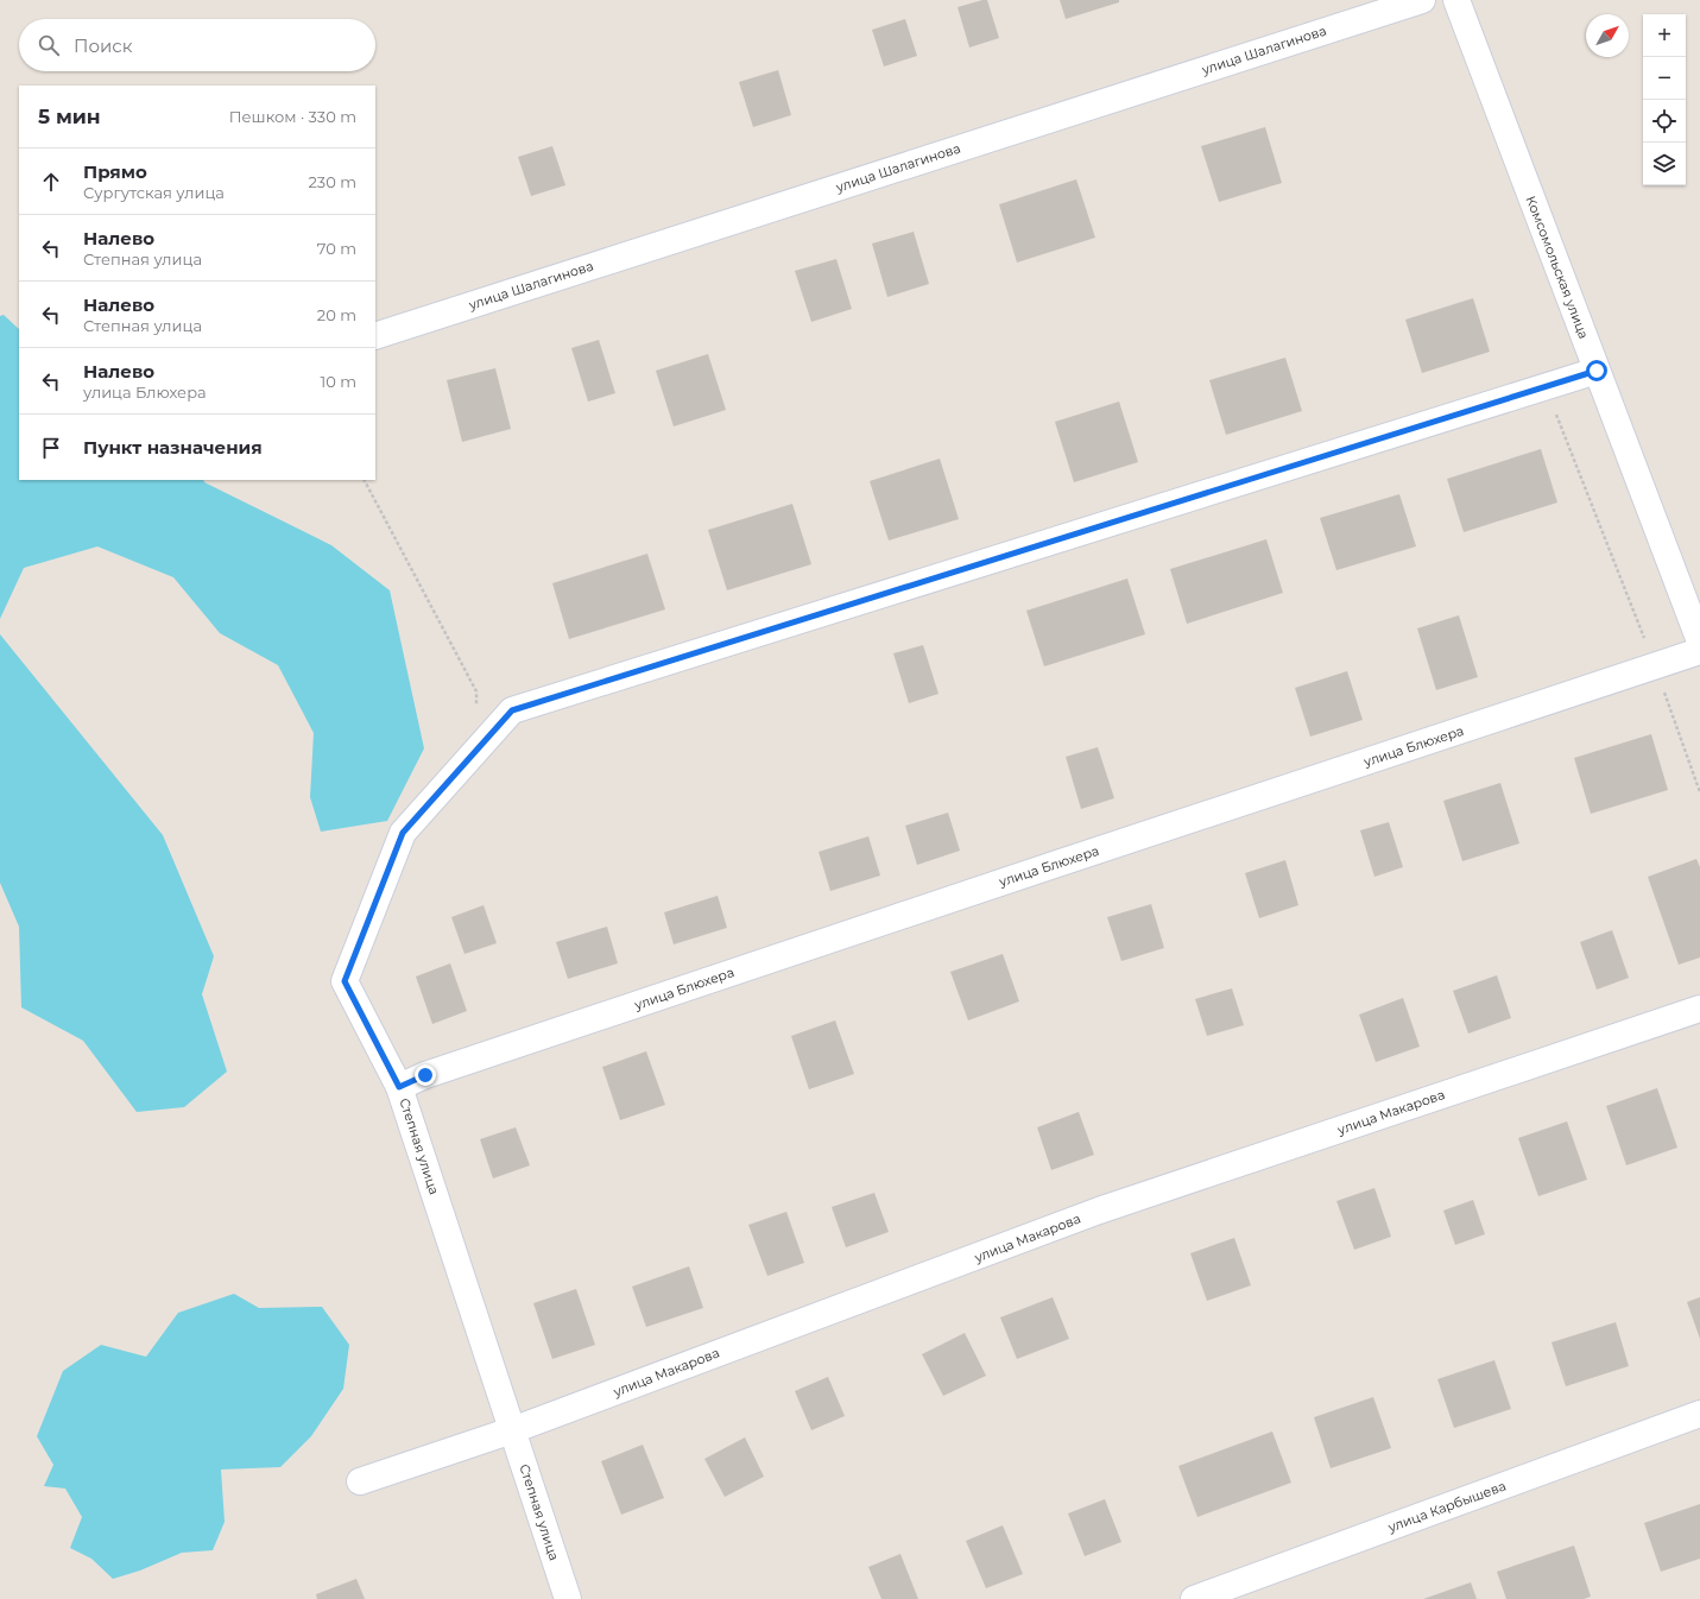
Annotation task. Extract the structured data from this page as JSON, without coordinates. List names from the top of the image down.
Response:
{
  "streets": {
    "street": [
      "улица Шалагинова",
      "Комсомольская улица",
      "улица Блюхера",
      "улица Макарова",
      "Степная улица",
      "улица Карбышева"
    ]
  },
  "crossings": [
    ["улица Блюхера", "Степная улица"],
    ["улица Макарова", "Степная улица"]
  ],
  "north": "top right",
  "page": {
    "map_buttons": ["+", "−"],
    "search": "Поиск",
    "heading": ["5 мин", "Пешком · 330 m"],
    "list": [
      ["Прямо", "Сургутская улица", "230 m"],
      ["Налево", "Степная улица", "70 m"],
      ["Налево", "Степная улица", "20 m"],
      ["Налево", "улица Блюхера", "10 m"],
      "Пункт назначения"
    ]
  }
}
